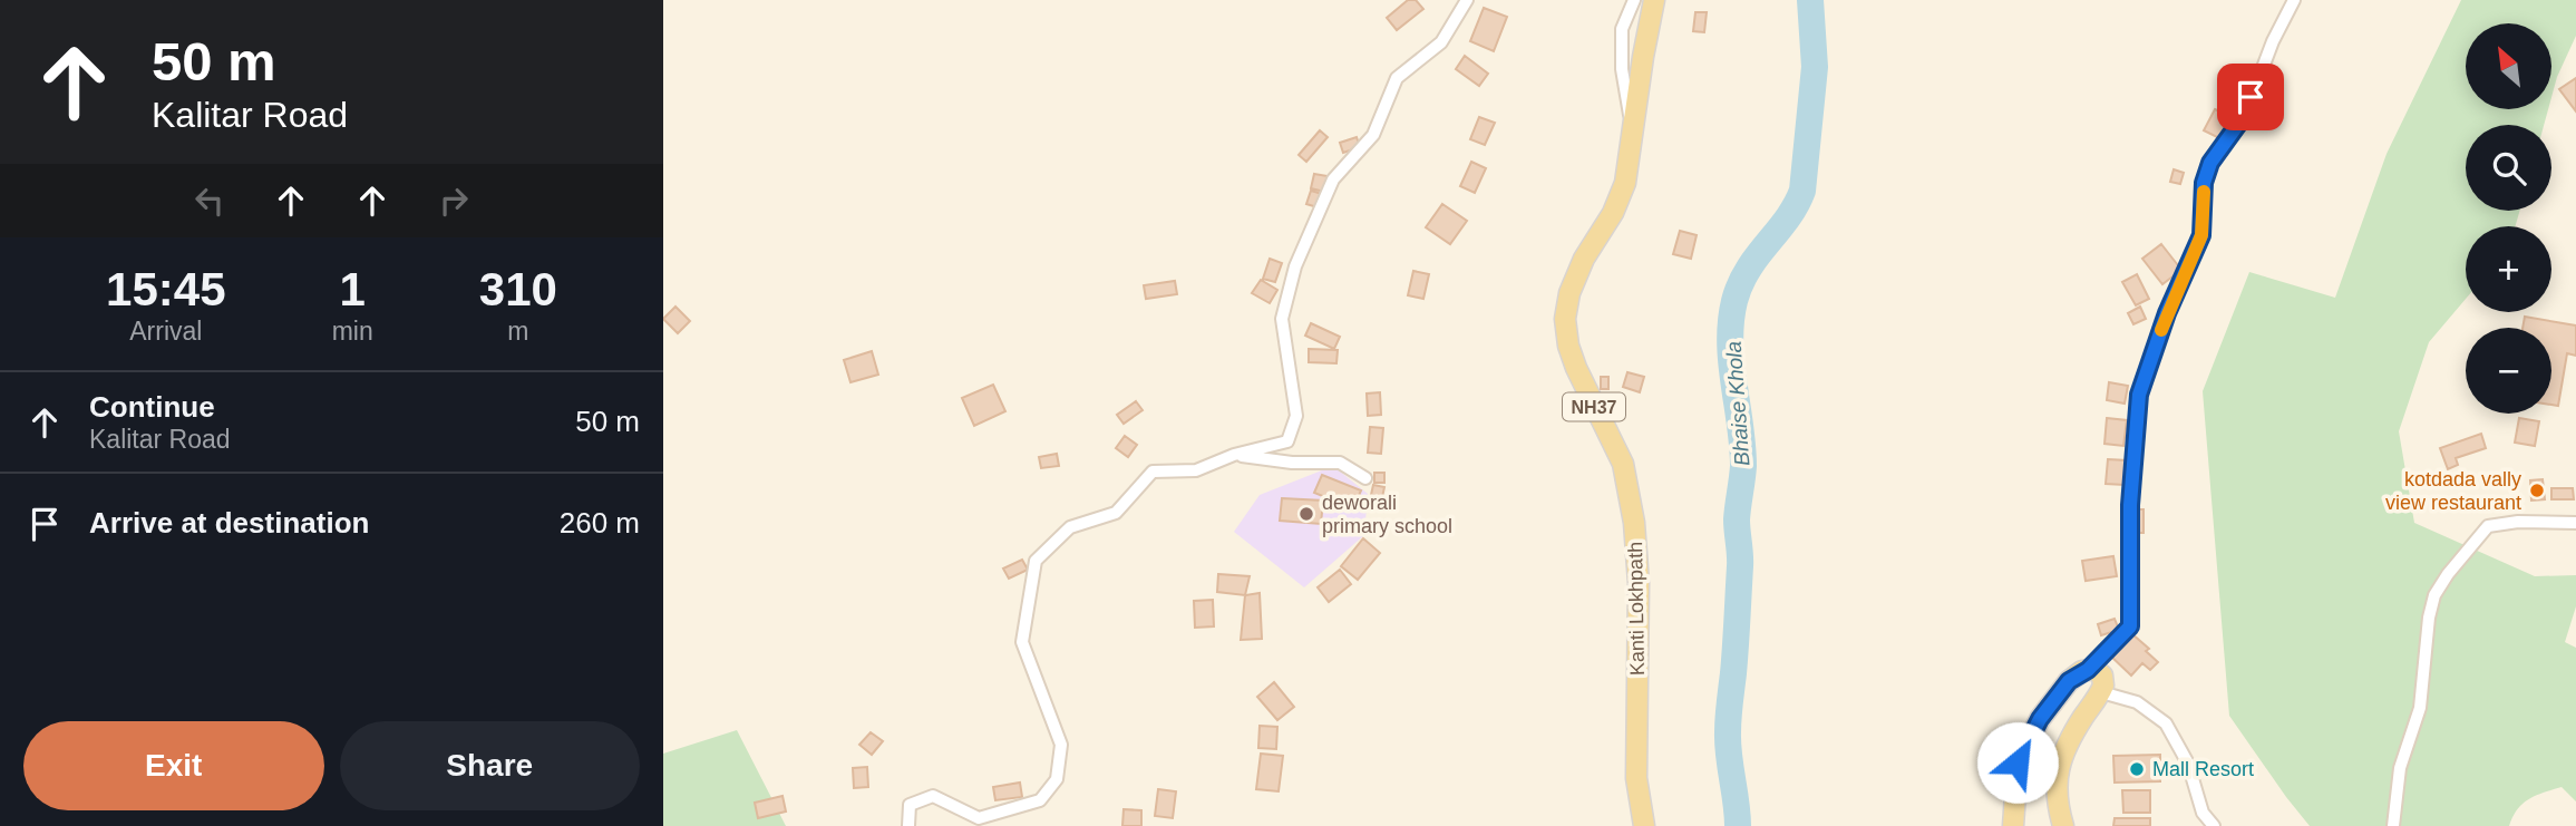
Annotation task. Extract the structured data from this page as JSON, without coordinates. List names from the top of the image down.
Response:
{
  "streets": {
    "main road": ["NH37", "Kanti Lokhpath"]
  },
  "water": ["Bhaise Khola"],
  "places": ["kotdada vally view restaurant", "deworali primary school", "Mall Resort"],
  "north": "top left",
  "page": {
    "turn": ["50 m", "Kalitar Road"],
    "map_buttons": ["+", "−"],
    "eta": [
      "15:45",
      "Arrival",
      "1",
      "min",
      "310",
      "m"
    ],
    "list": [
      {
        "name": "Continue",
        "note": "Kalitar Road",
        "value": "50 m"
      },
      {
        "name": "Arrive at destination",
        "value": "260 m"
      }
    ],
    "buttons": ["Exit", "Share"]
  }
}
